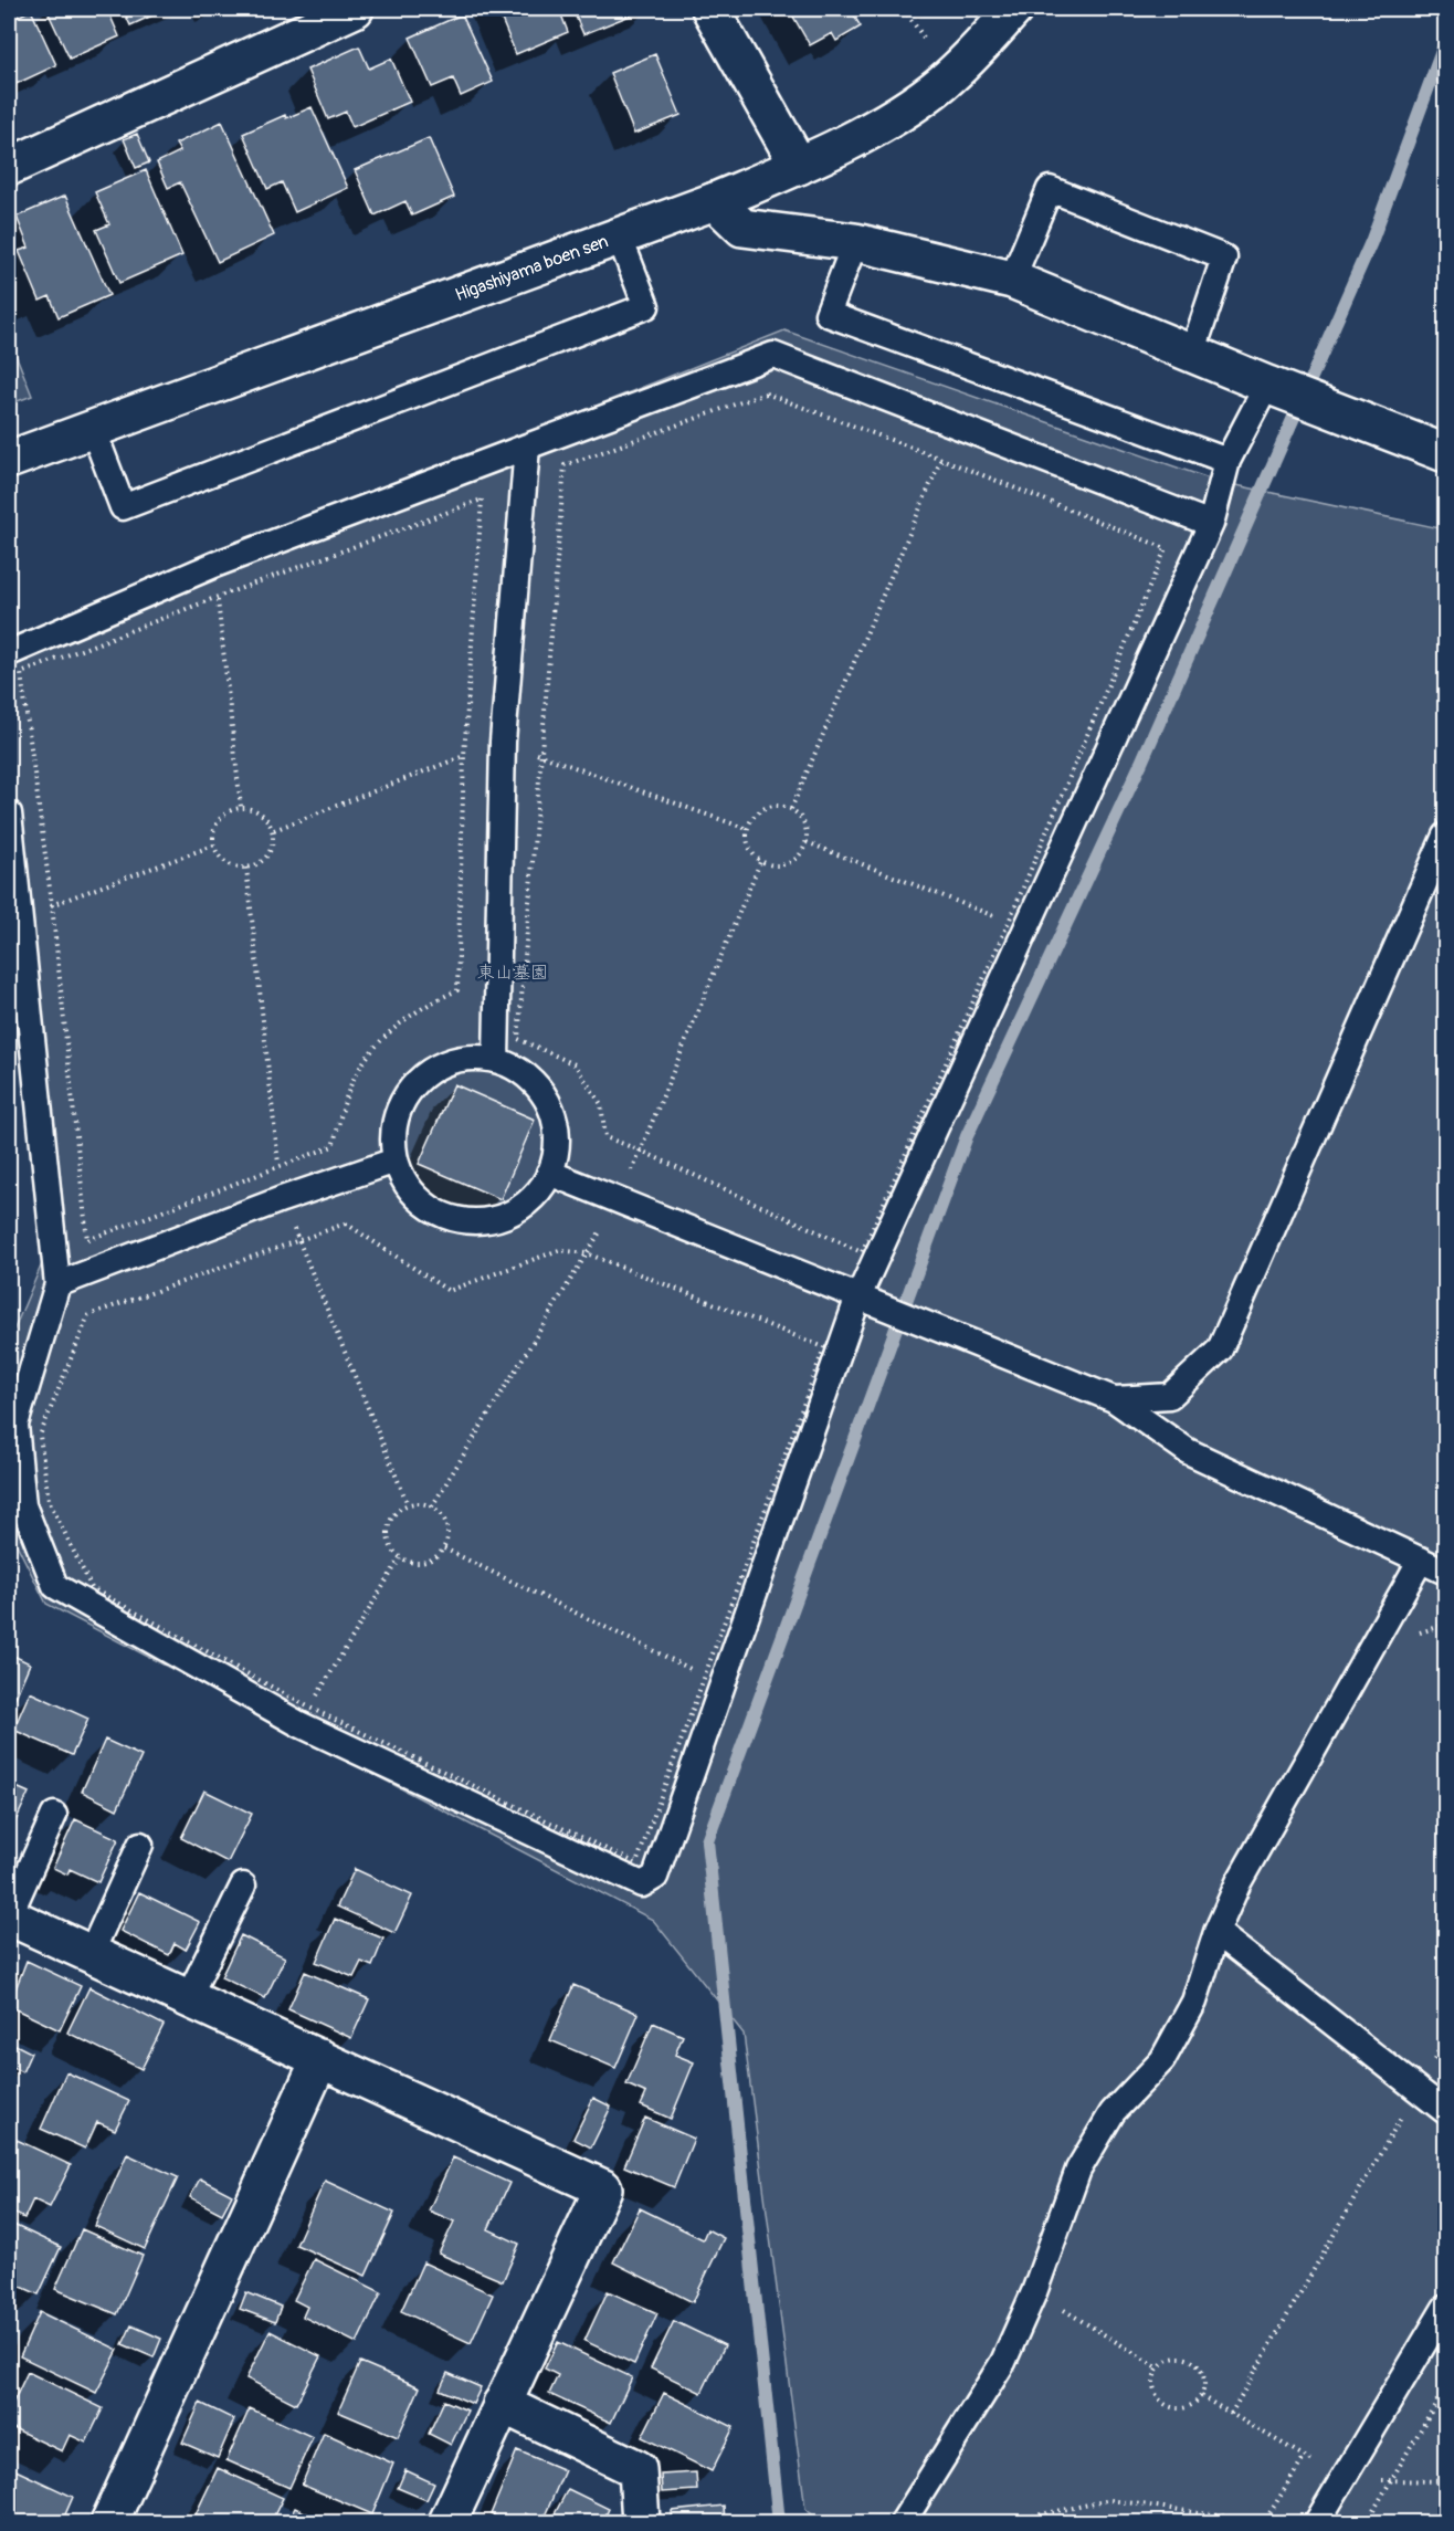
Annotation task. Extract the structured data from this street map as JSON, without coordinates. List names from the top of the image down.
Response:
{
  "streets": {
    "street": ["Higashiyama boen sen"]
  },
  "parks": ["東山墓園"]
}
